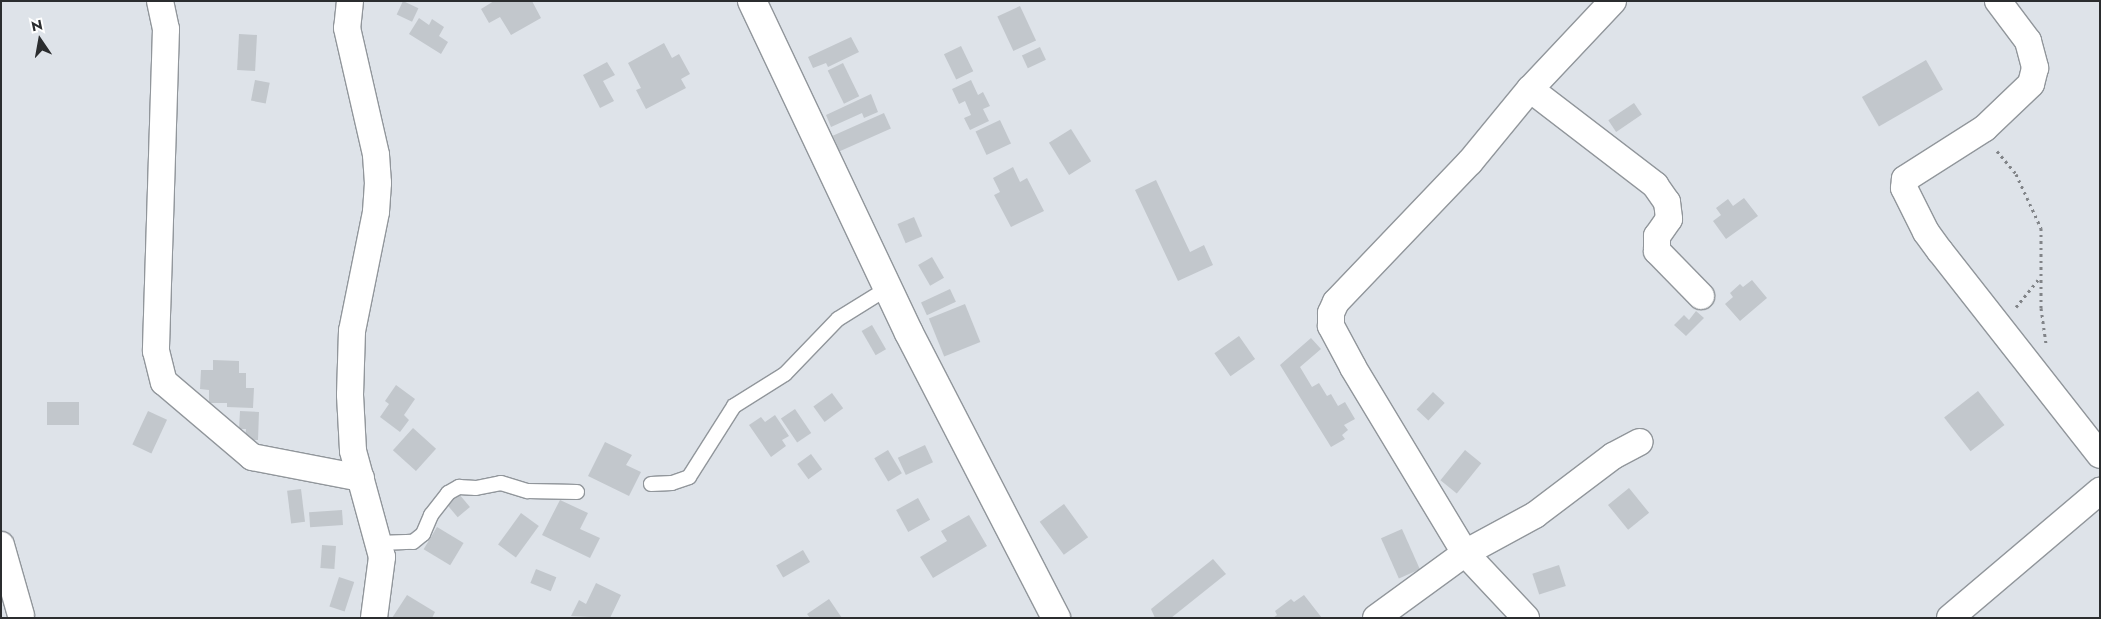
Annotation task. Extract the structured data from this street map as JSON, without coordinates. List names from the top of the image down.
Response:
{
  "north": "top"
}
